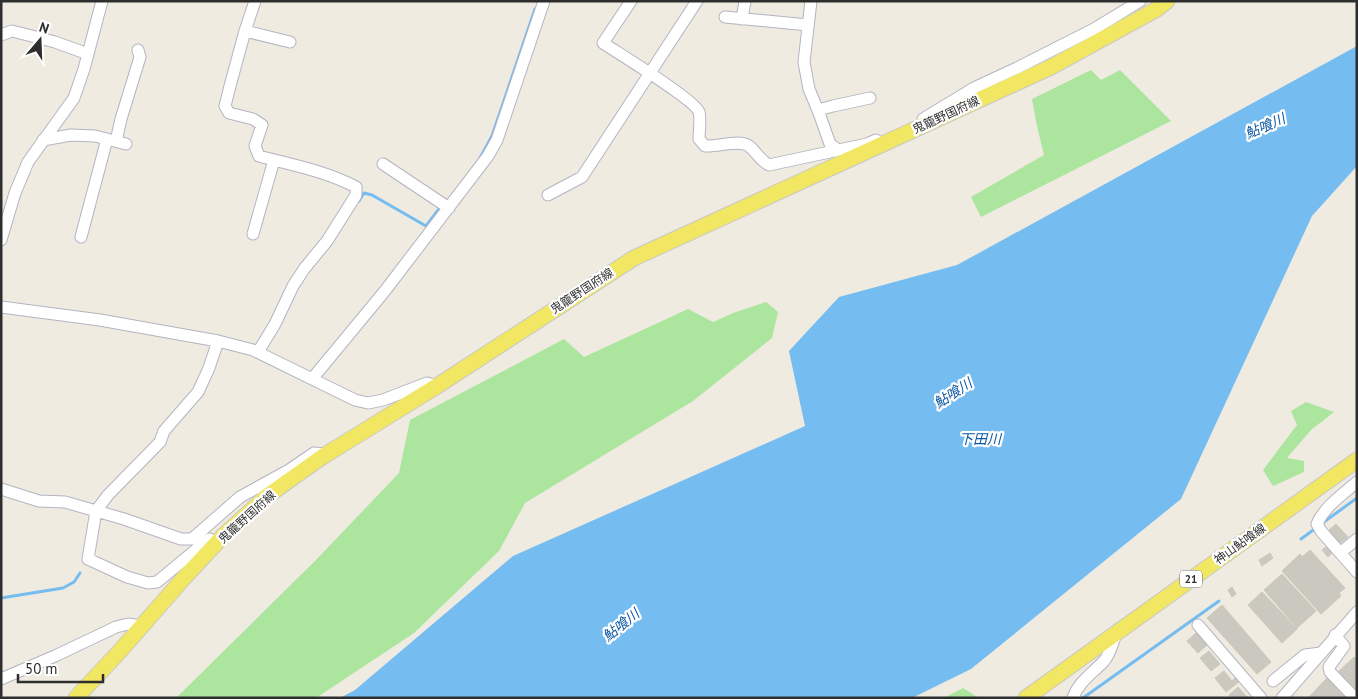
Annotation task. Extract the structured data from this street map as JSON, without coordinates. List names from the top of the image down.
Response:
{
  "streets": {
    "main road": ["鬼籠野国府線", "神山鮎喰線", "21"]
  },
  "water": ["鮎喰川", "下田川"],
  "scale_bar": "50 m",
  "north": "top"
}
